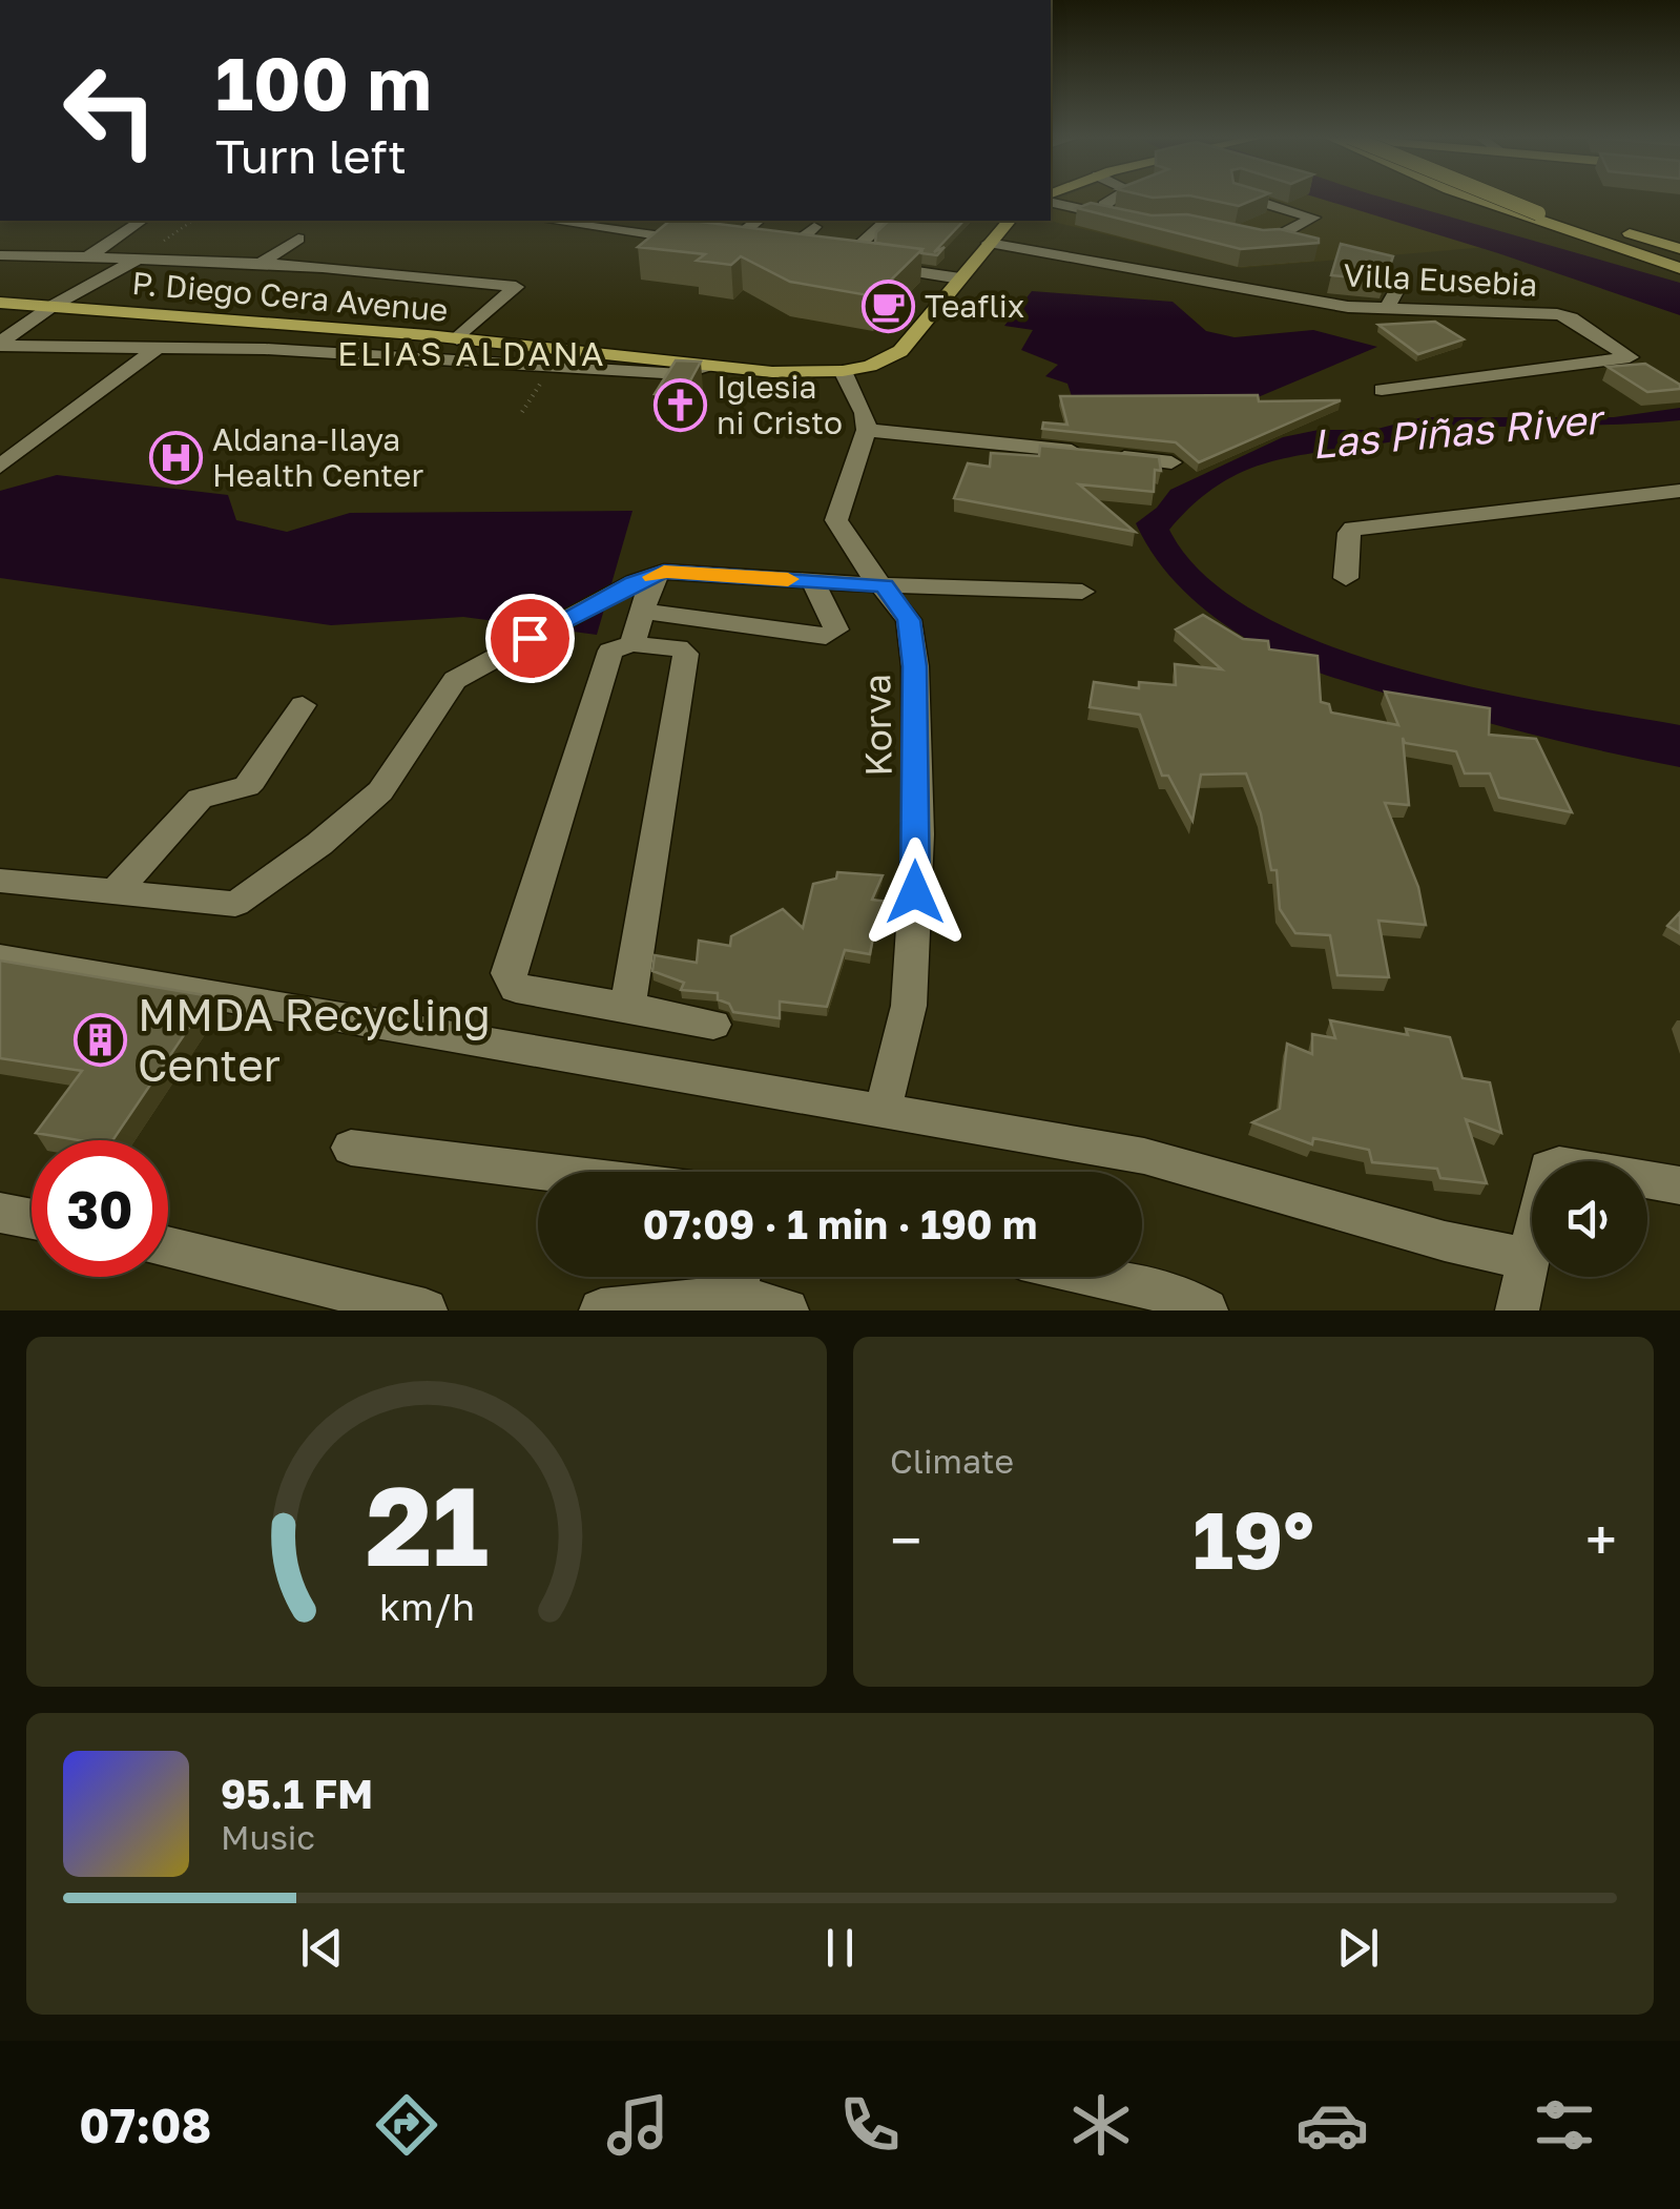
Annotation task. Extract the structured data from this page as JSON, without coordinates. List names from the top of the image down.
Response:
{
  "streets": {
    "main road": ["P. Diego Cera Avenue"],
    "street": ["Villa Eusebia", "Korva"]
  },
  "crossings": [
    ["Villa Eusebia", "P. Diego Cera Avenue"]
  ],
  "districts": ["ELIAS ALDANA"],
  "water": ["Las Piñas River"],
  "places": {
    "cafe": ["Teaflix"],
    "church": ["Iglesia ni Cristo"],
    "hospital": ["Aldana-Ilaya Health Center"],
    "building": ["MMDA Recycling Center"]
  },
  "page": {
    "turn": ["100 m", "Turn left"],
    "limit": "30",
    "trip": "07:09 · 1 min · 190 m",
    "tile": "Climate",
    "heat": ["−", "19°", "+"],
    "song": ["95.1 FM", "Music"],
    "tabs": "07:08",
    "gauge": ["21", "km/h"]
  }
}
